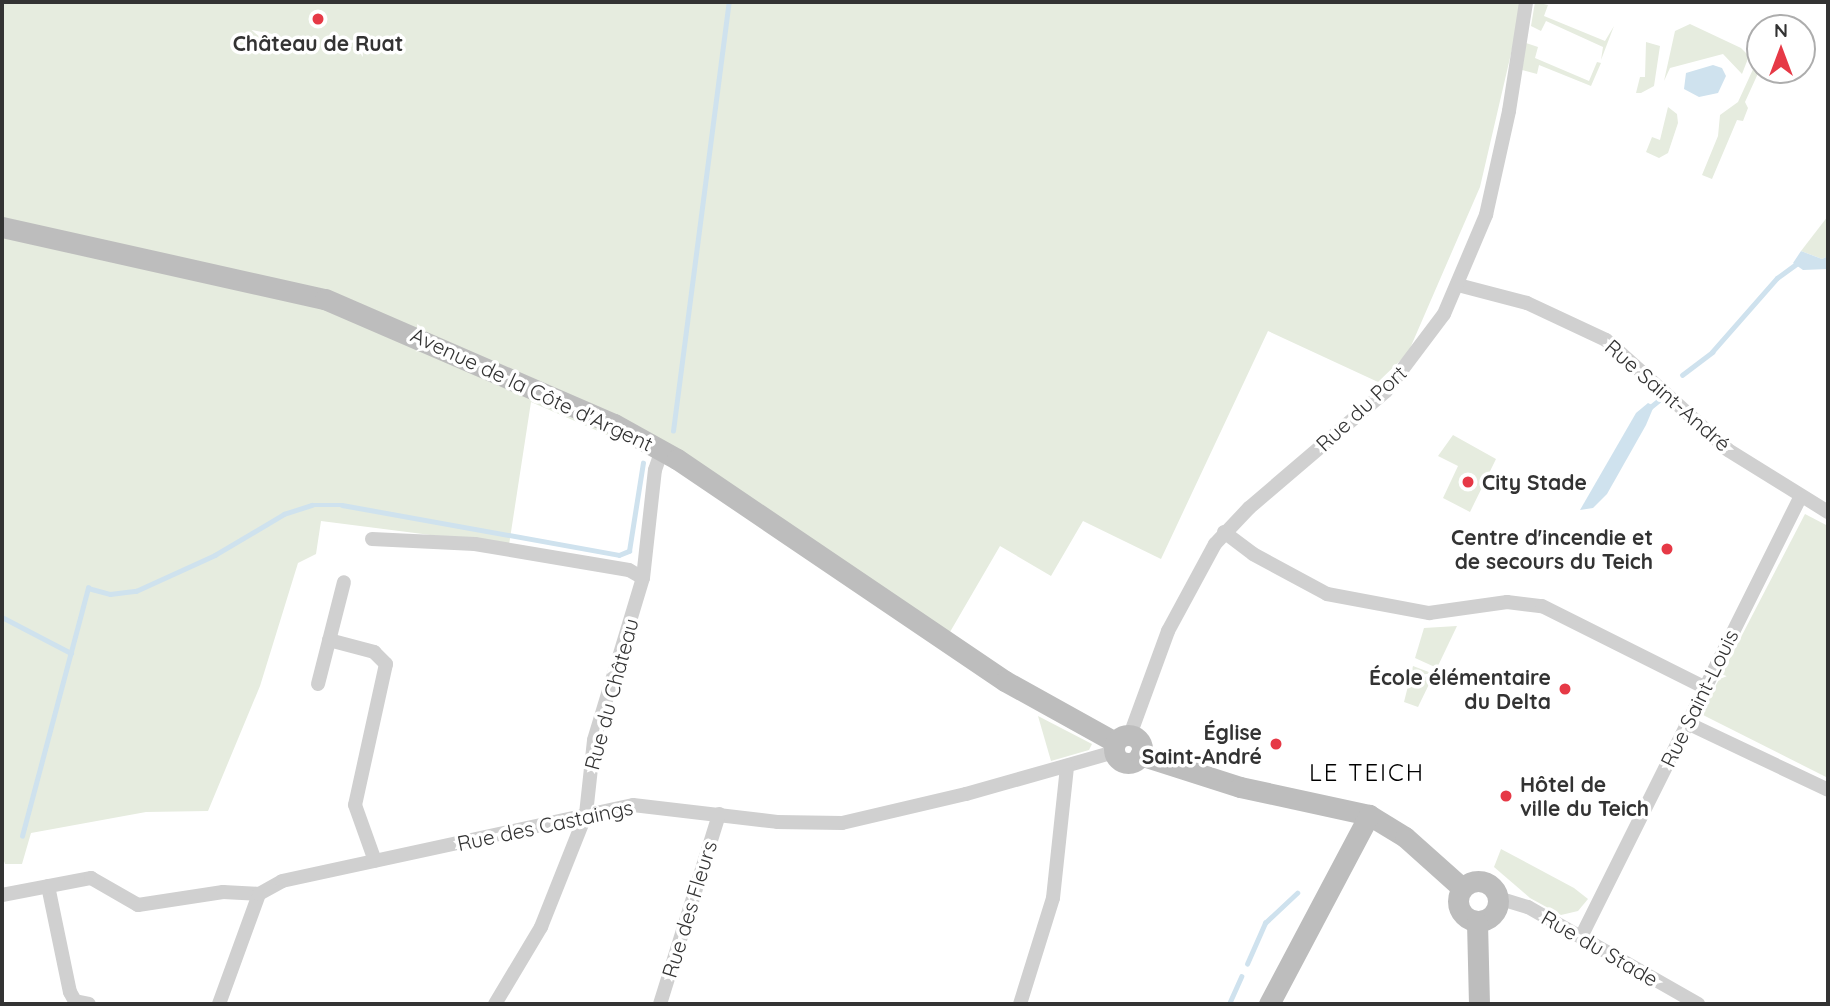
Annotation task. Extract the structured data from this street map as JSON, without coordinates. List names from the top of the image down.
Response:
{
  "streets": {
    "main road": ["Avenue de la Côte d'Argent"],
    "street": [
      "Rue Saint-André",
      "Rue du Port",
      "Rue du Château",
      "Rue Saint-Louis",
      "Rue des Castaings",
      "Rue des Fleurs",
      "Rue du Stade"
    ]
  },
  "crossings": [
    ["Avenue de la Côte d'Argent", "Rue du Port"],
    ["Avenue de la Côte d'Argent", "Rue du Château"],
    ["Avenue de la Côte d'Argent", "Rue des Castaings"],
    ["Rue Saint-André", "Rue du Port"],
    ["Rue Saint-André", "Rue Saint-Louis"],
    ["Rue du Port", "Rue des Castaings"],
    ["Rue du Château", "Rue des Castaings"],
    ["Rue Saint-Louis", "Rue du Stade"],
    ["Rue des Castaings", "Rue des Fleurs"]
  ],
  "districts": ["LE TEICH"],
  "places": [
    "Château de Ruat",
    "City Stade",
    "Centre d'incendie et de secours du Teich",
    "École élémentaire du Delta",
    "Église Saint-André",
    "Hôtel de ville du Teich"
  ],
  "north": "top"
}
